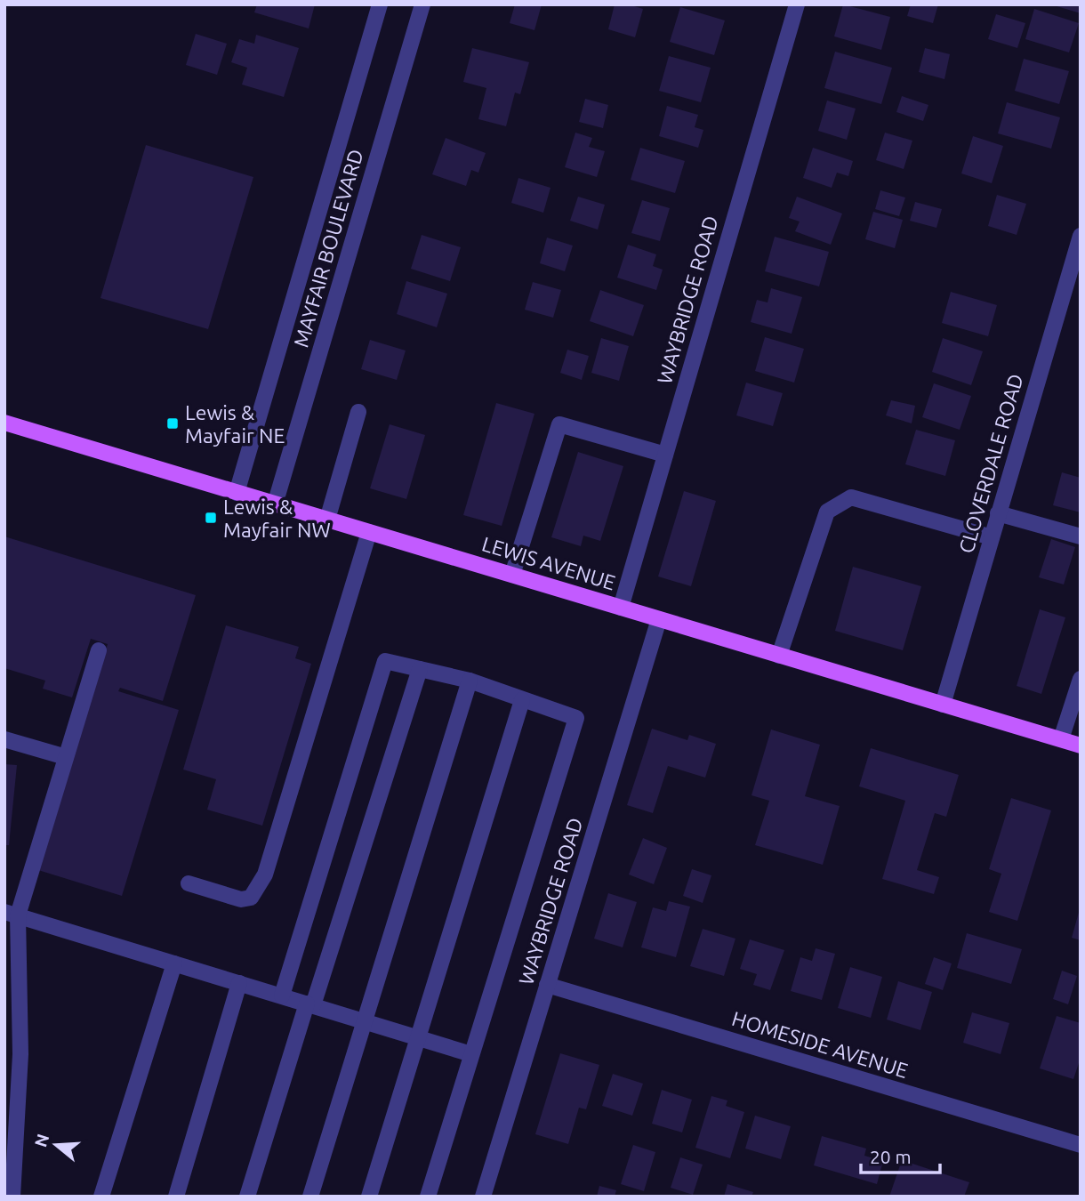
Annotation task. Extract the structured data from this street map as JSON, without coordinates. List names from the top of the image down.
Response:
{
  "streets": {
    "main road": ["LEWIS AVENUE"],
    "street": [
      "MAYFAIR BOULEVARD",
      "WAYBRIDGE ROAD",
      "CLOVERDALE ROAD",
      "HOMESIDE AVENUE"
    ]
  },
  "crossings": [
    ["MAYFAIR BOULEVARD", "LEWIS AVENUE"],
    ["WAYBRIDGE ROAD", "LEWIS AVENUE"],
    ["WAYBRIDGE ROAD", "HOMESIDE AVENUE"],
    ["CLOVERDALE ROAD", "LEWIS AVENUE"]
  ],
  "places": {
    "transit": ["Lewis & Mayfair NE", "Lewis & Mayfair NW"]
  },
  "scale_bar": "20 m",
  "north": "left"
}
